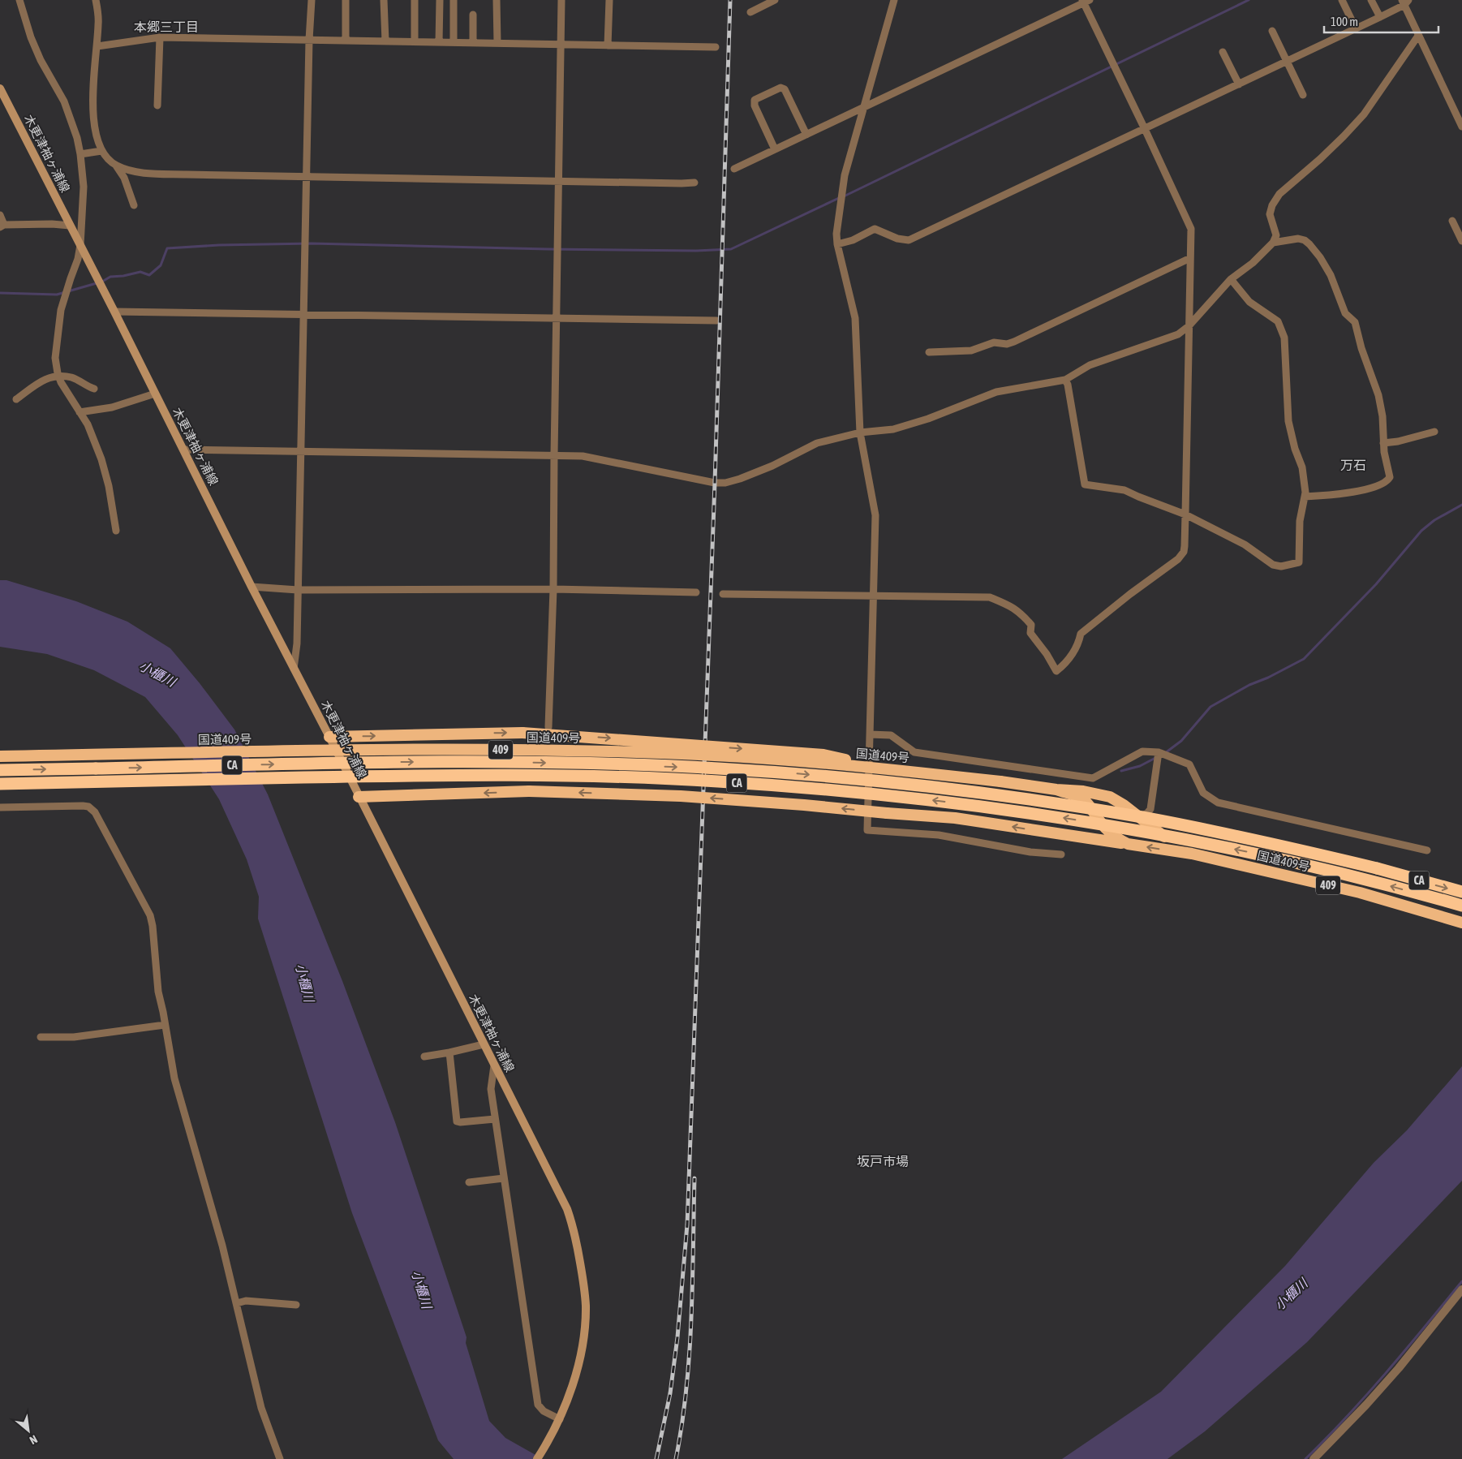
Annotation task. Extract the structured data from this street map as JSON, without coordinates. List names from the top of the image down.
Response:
{
  "streets": {
    "highway": ["国道409号", "409", "CA"],
    "main road": ["木更津袖ヶ浦線"]
  },
  "districts": ["本郷三丁目", "万石", "坂戸市場"],
  "water": ["小櫃川"],
  "scale_bar": "100 m",
  "north": "bottom right"
}
